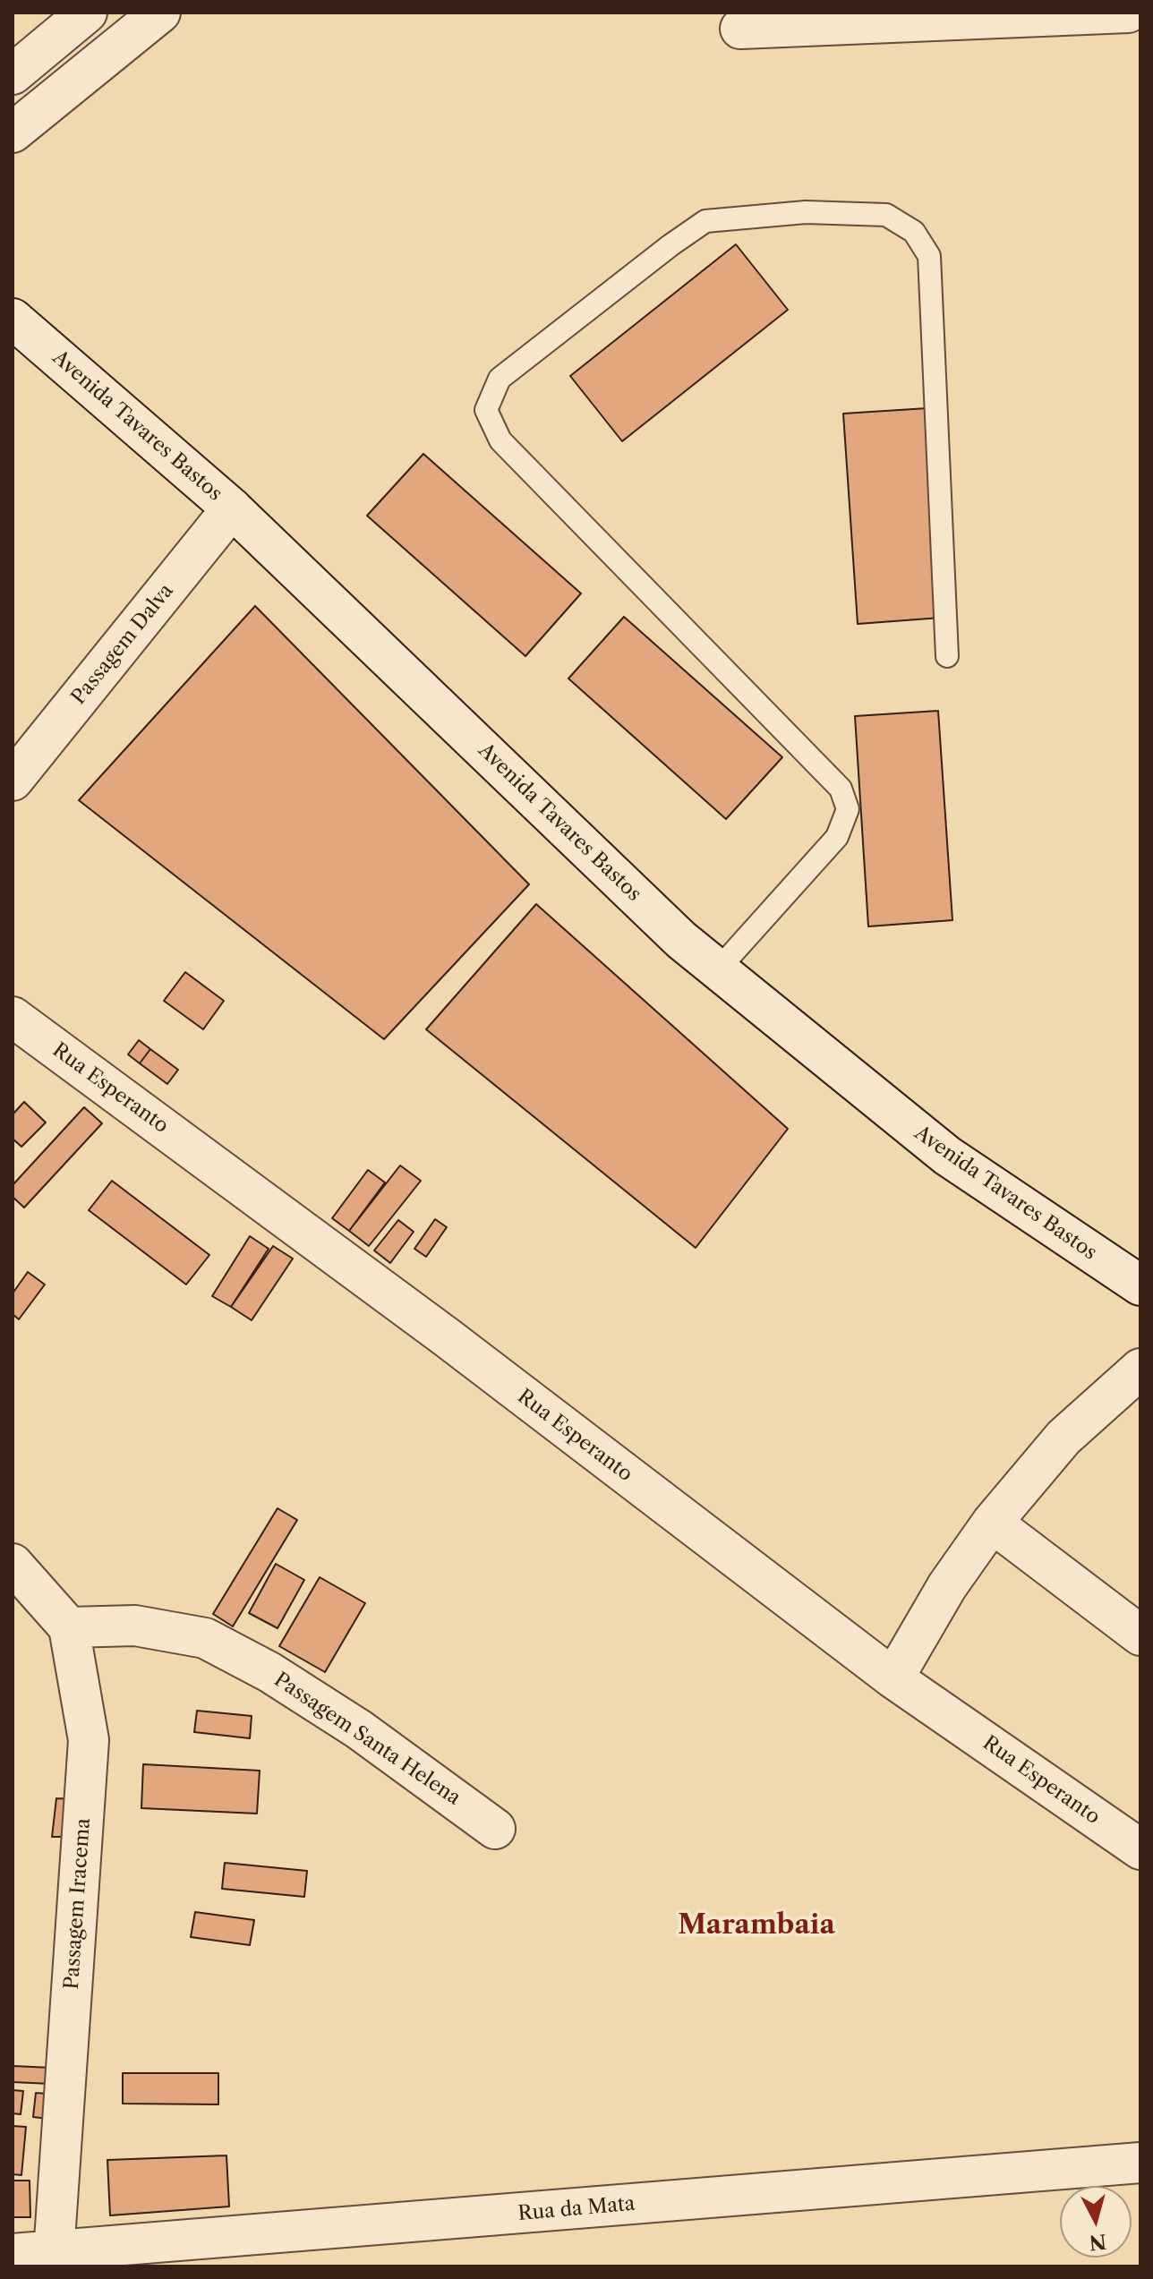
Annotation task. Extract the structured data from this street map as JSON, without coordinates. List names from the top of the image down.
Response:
{
  "streets": {
    "street": [
      "Avenida Tavares Bastos",
      "Passagem Dalva",
      "Rua Esperanto",
      "Passagem Santa Helena",
      "Passagem Iracema",
      "Rua da Mata"
    ]
  },
  "crossings": [
    ["Avenida Tavares Bastos", "Passagem Dalva"],
    ["Passagem Santa Helena", "Passagem Iracema"],
    ["Passagem Iracema", "Rua da Mata"]
  ],
  "districts": ["Marambaia"],
  "north": "bottom"
}
